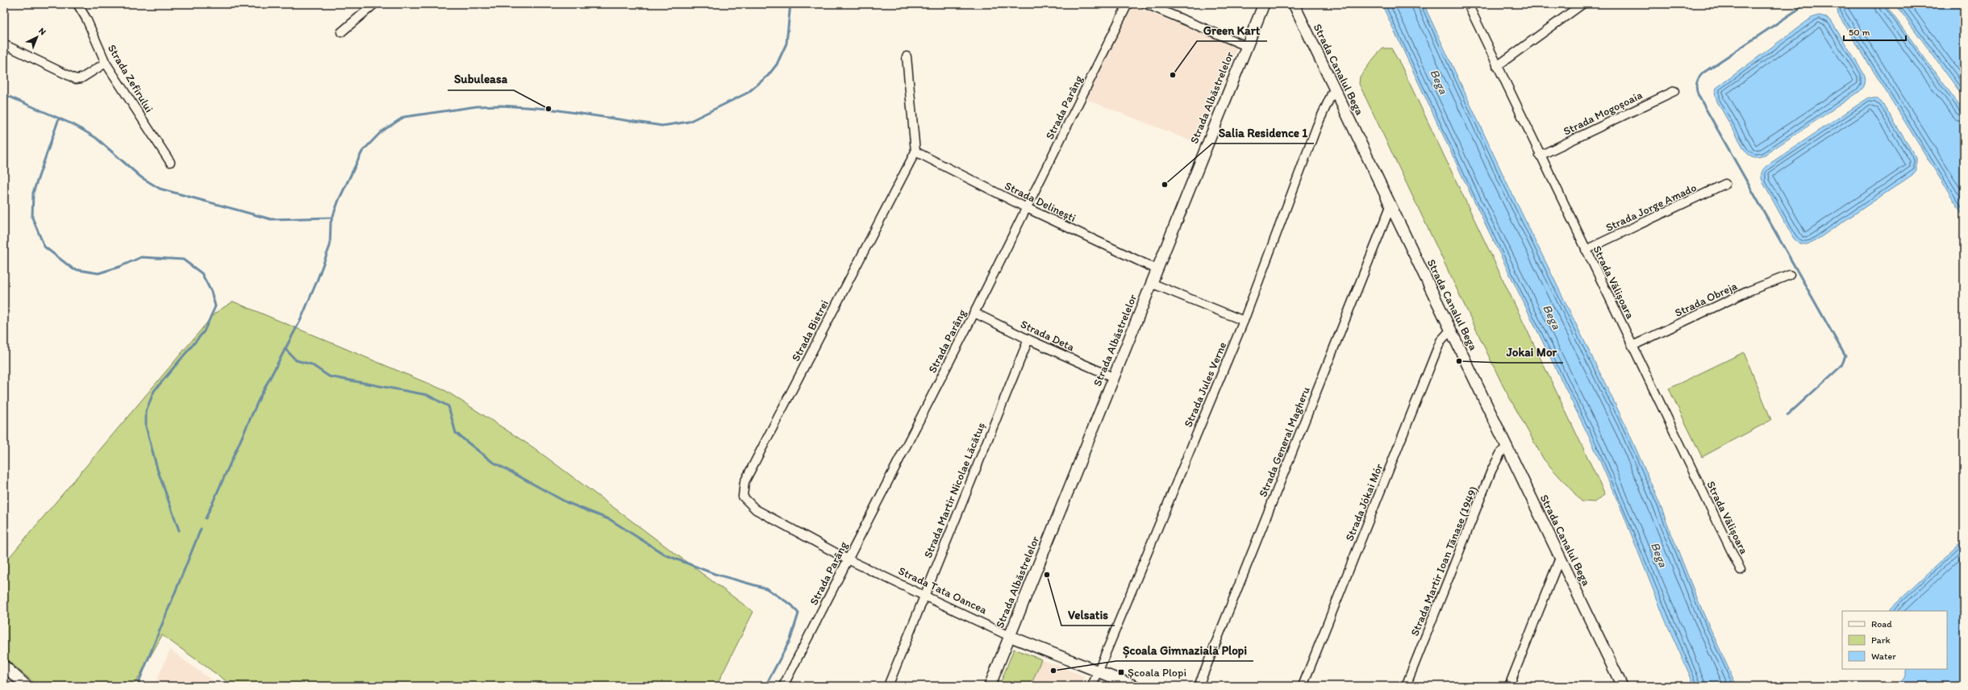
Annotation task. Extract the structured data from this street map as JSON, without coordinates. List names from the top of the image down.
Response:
{
  "streets": {
    "street": [
      "Strada Canalul Bega",
      "Strada Zefirului",
      "Strada Albăstrelelor",
      "Strada Parâng",
      "Strada Mogoșoaia",
      "Strada Delinești",
      "Strada Jorge Amado",
      "Strada Vălișoara",
      "Strada Obreja",
      "Strada Bistrei",
      "Strada Deta",
      "Strada Jules Verne",
      "Strada General Magheru",
      "Strada Martir Nicolae Lăcătuș",
      "Strada Jókai Mór",
      "Strada Martir Ioan Tănase (1949)",
      "Strada Tata Oancea"
    ]
  },
  "crossings": [
    ["Strada Canalul Bega", "Strada Jules Verne"],
    ["Strada Canalul Bega", "Strada General Magheru"],
    ["Strada Canalul Bega", "Strada Jókai Mór"],
    ["Strada Canalul Bega", "Strada Martir Ioan Tănase (1949)"],
    ["Strada Albăstrelelor", "Strada Delinești"],
    ["Strada Albăstrelelor", "Strada Deta"],
    ["Strada Albăstrelelor", "Strada Tata Oancea"],
    ["Strada Parâng", "Strada Delinești"],
    ["Strada Parâng", "Strada Bistrei"],
    ["Strada Parâng", "Strada Deta"],
    ["Strada Parâng", "Strada Tata Oancea"],
    ["Strada Mogoșoaia", "Strada Vălișoara"],
    ["Strada Delinești", "Strada Bistrei"],
    ["Strada Jorge Amado", "Strada Vălișoara"],
    ["Strada Vălișoara", "Strada Obreja"],
    ["Strada Bistrei", "Strada Tata Oancea"],
    ["Strada Deta", "Strada Martir Nicolae Lăcătuș"],
    ["Strada Jules Verne", "Strada Tata Oancea"],
    ["Strada Martir Nicolae Lăcătuș", "Strada Tata Oancea"]
  ],
  "water": ["Bega"],
  "places": {
    "other": [
      "Green Kart",
      "Subuleasa",
      "Salia Residence 1",
      "Jokai Mor",
      "Velsatis",
      "Școala Gimnazială Plopi"
    ],
    "transit": ["Școala Plopi"]
  },
  "legend": ["Road", "Park", "Water"],
  "scale_bar": "50 m",
  "north": "top right"
}
